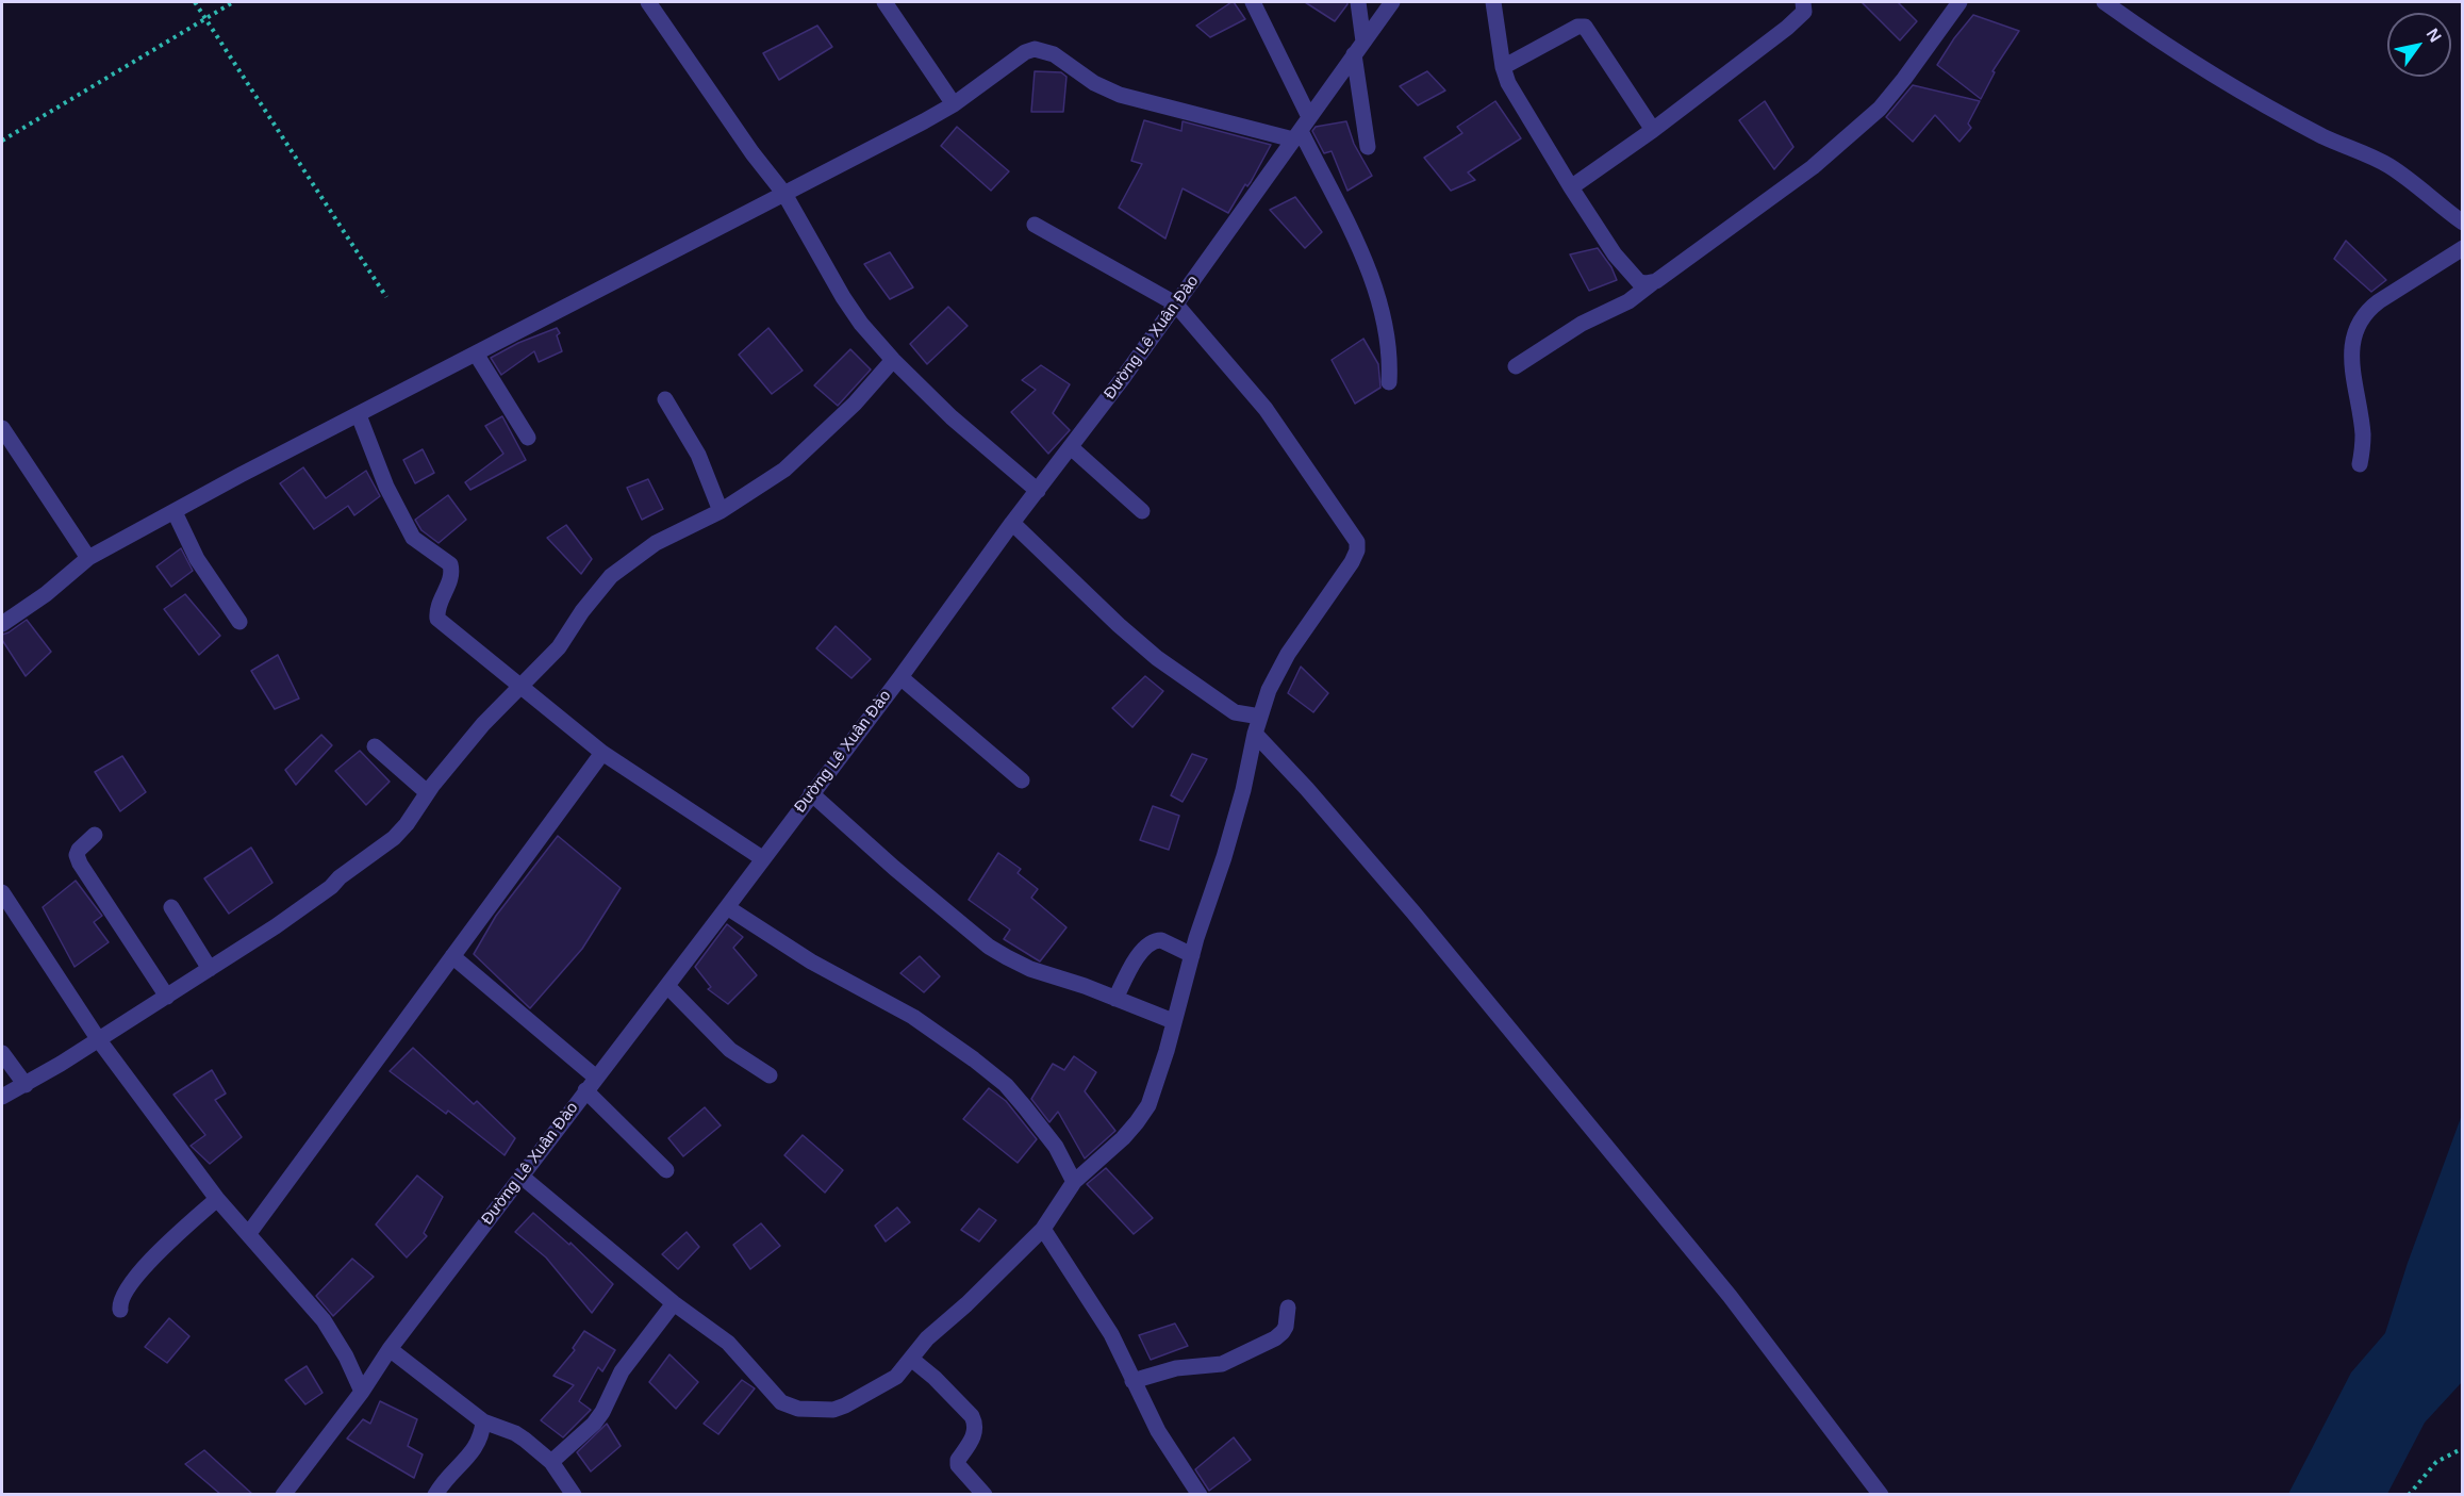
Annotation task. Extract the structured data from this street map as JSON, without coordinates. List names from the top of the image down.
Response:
{
  "streets": {
    "street": ["Đường Lê Xuân Đào"]
  },
  "north": "top right"
}
